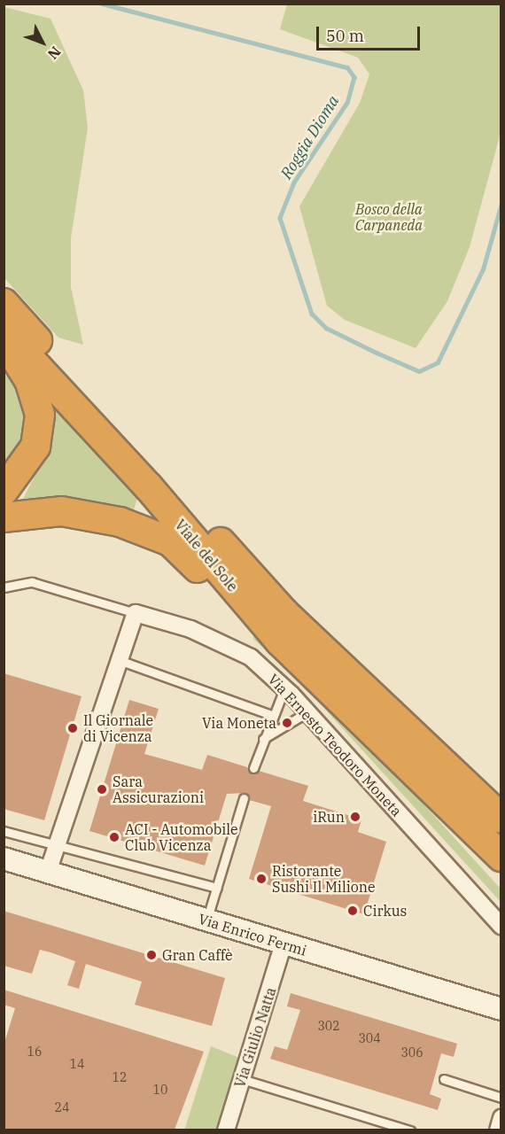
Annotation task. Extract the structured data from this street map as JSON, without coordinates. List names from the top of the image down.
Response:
{
  "streets": {
    "highway": ["Viale del Sole"],
    "street": ["Via Ernesto Teodoro Moneta", "Via Enrico Fermi", "Via Giulio Natta"]
  },
  "crossings": [
    ["Via Enrico Fermi", "Via Giulio Natta"]
  ],
  "water": ["Roggia Dioma"],
  "parks": ["Bosco della Carpaneda"],
  "places": [
    "Via Moneta",
    "Il Giornale di Vicenza",
    "Sara Assicurazioni",
    "iRun",
    "ACI - Automobile Club Vicenza",
    "Ristorante Sushi Il Milione",
    "Cirkus",
    "Gran Caffè"
  ],
  "house_numbers": [
    "302",
    "304",
    "16",
    "306",
    "14",
    "12",
    "10",
    "24"
  ],
  "scale_bar": "50 m",
  "north": "bottom right"
}
